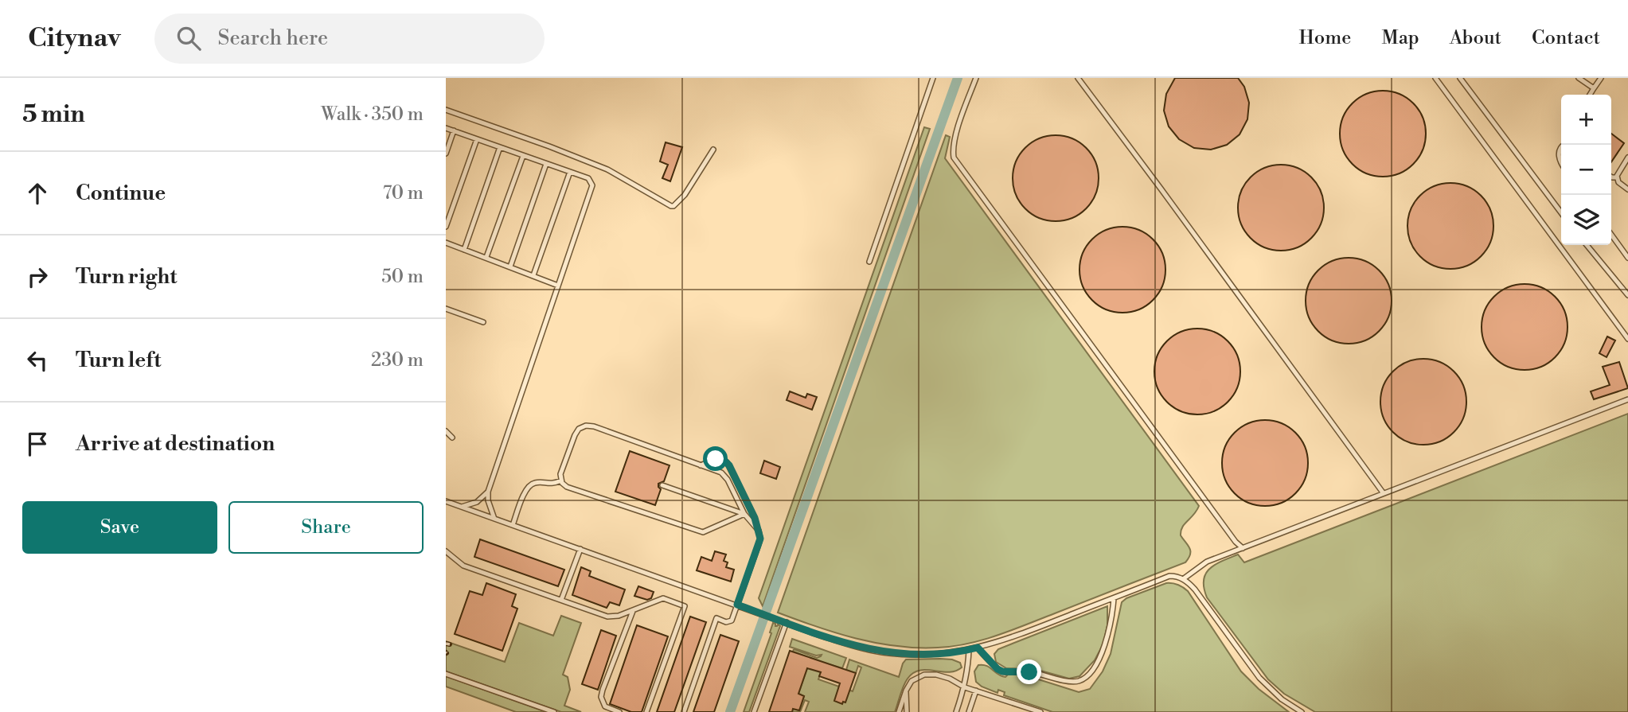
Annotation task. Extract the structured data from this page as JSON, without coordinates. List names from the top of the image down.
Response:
{
  "page": {
    "header": "Citynav",
    "search": "Search here",
    "nav": [
      "Home",
      "Map",
      "About",
      "Contact"
    ],
    "heading": ["5 min", "Walk · 350 m"],
    "map_buttons": ["+", "−"],
    "list": [
      ["Continue", "70 m"],
      ["Turn right", "50 m"],
      ["Turn left", "230 m"],
      "Arrive at destination"
    ],
    "buttons": ["Save", "Share"]
  }
}
